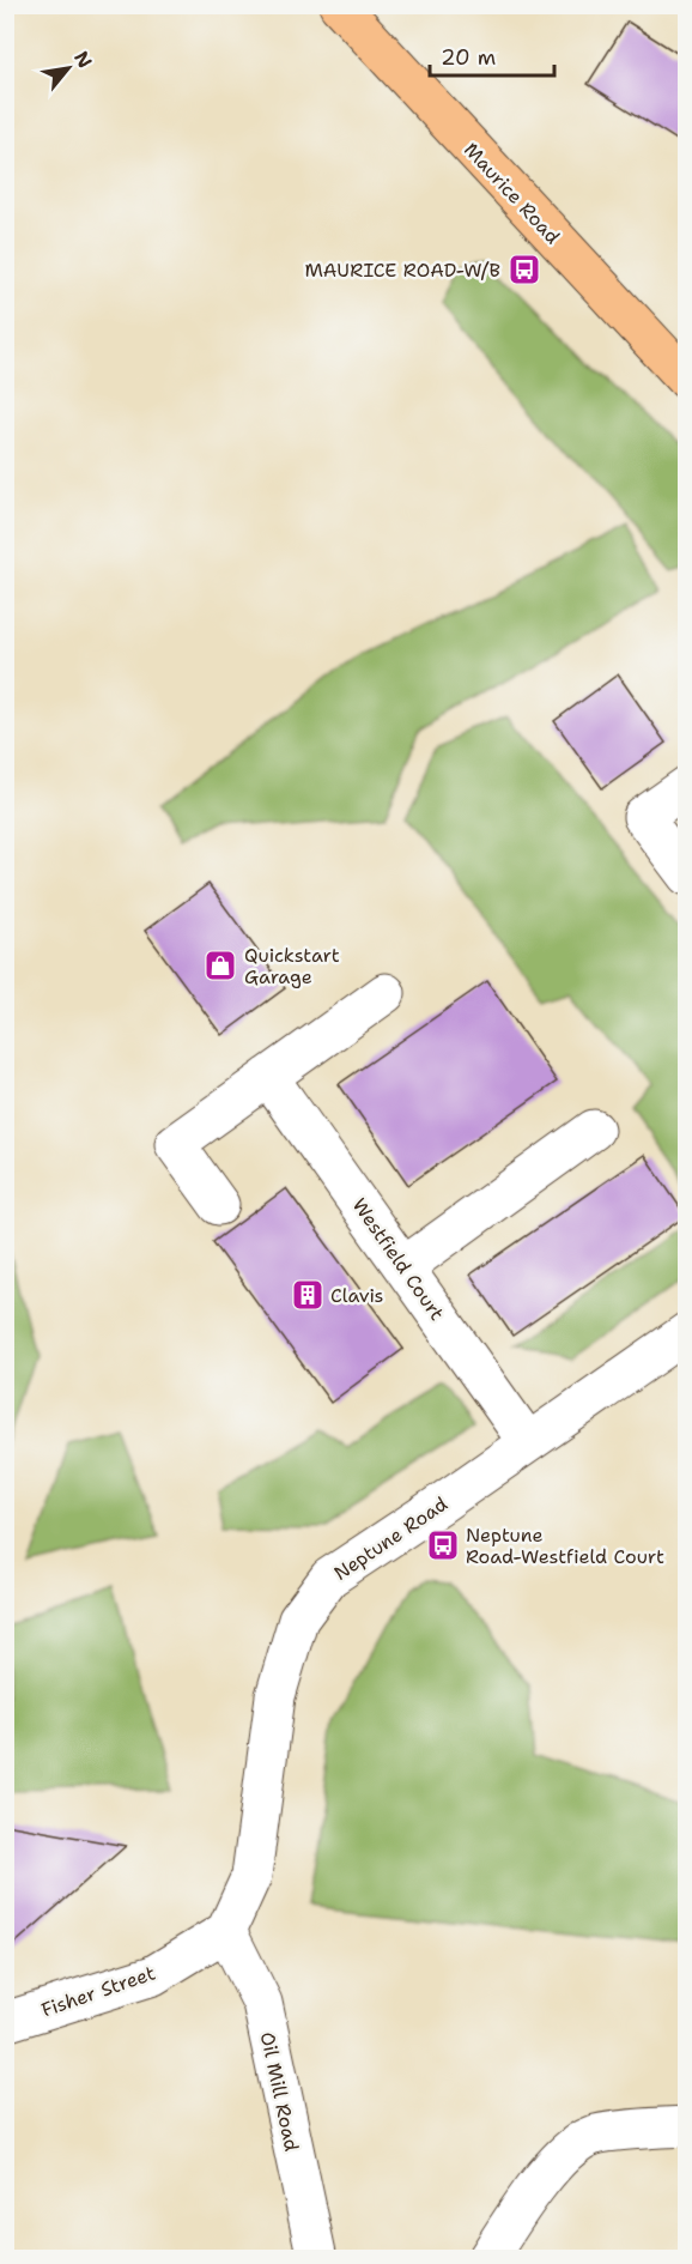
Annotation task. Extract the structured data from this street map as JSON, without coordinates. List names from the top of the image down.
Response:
{
  "streets": {
    "main road": ["Maurice Road"],
    "street": [
      "Westfield Court",
      "Neptune Road",
      "Fisher Street",
      "Oil Mill Road"
    ]
  },
  "crossings": [
    ["Westfield Court", "Neptune Road"],
    ["Neptune Road", "Fisher Street"],
    ["Neptune Road", "Oil Mill Road"],
    ["Fisher Street", "Oil Mill Road"]
  ],
  "places": {
    "bus stop": ["MAURICE ROAD-W/B", "Neptune Road-Westfield Court"],
    "shop": ["Quickstart Garage"],
    "building": ["Clavis"]
  },
  "scale_bar": "20 m",
  "north": "top right"
}
